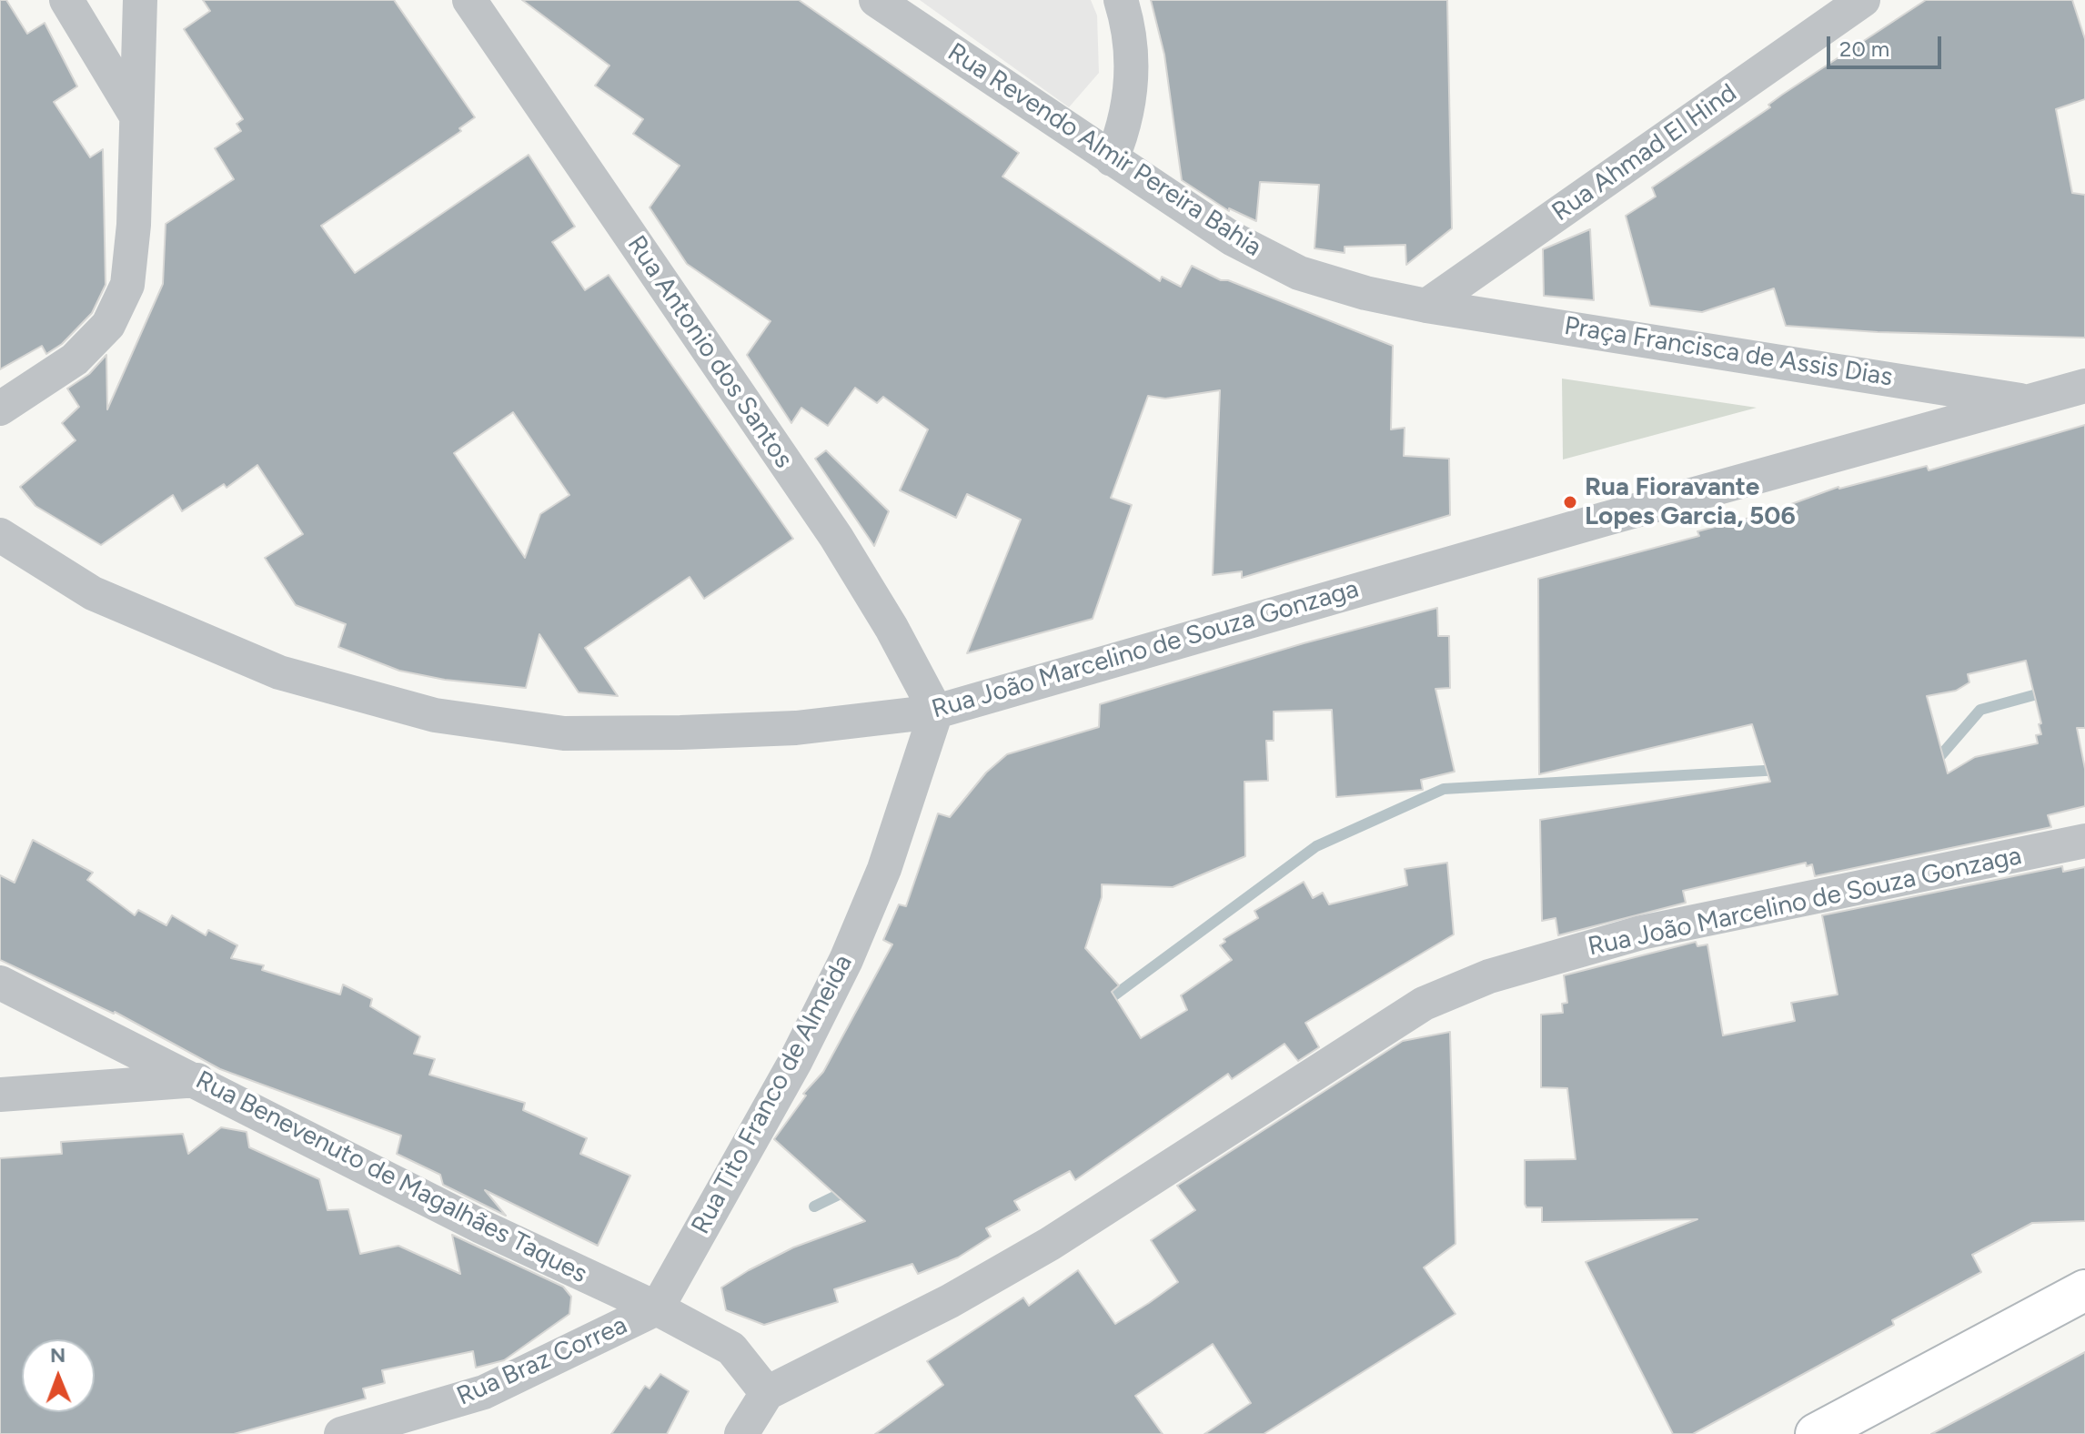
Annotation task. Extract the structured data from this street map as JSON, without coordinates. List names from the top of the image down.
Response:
{
  "streets": {
    "street": [
      "Rua Revendo Almir Pereira Bahia",
      "Rua Ahmad El Hind",
      "Rua Antonio dos Santos",
      "Praça Francisca de Assis Dias",
      "Rua João Marcelino de Souza Gonzaga",
      "Rua Tito Franco de Almeida",
      "Rua Benevenuto de Magalhães Taques",
      "Rua Braz Correa"
    ]
  },
  "crossings": [
    ["Rua Revendo Almir Pereira Bahia", "Rua Ahmad El Hind"],
    ["Rua Revendo Almir Pereira Bahia", "Praça Francisca de Assis Dias"],
    ["Rua Ahmad El Hind", "Praça Francisca de Assis Dias"],
    ["Rua Antonio dos Santos", "Rua João Marcelino de Souza Gonzaga"],
    ["Rua Antonio dos Santos", "Rua Tito Franco de Almeida"],
    ["Praça Francisca de Assis Dias", "Rua João Marcelino de Souza Gonzaga"],
    ["Rua João Marcelino de Souza Gonzaga", "Rua Tito Franco de Almeida"],
    ["Rua João Marcelino de Souza Gonzaga", "Rua Benevenuto de Magalhães Taques"],
    ["Rua Tito Franco de Almeida", "Rua Benevenuto de Magalhães Taques"],
    ["Rua Tito Franco de Almeida", "Rua Braz Correa"],
    ["Rua Benevenuto de Magalhães Taques", "Rua Braz Correa"]
  ],
  "places": ["Rua Fioravante Lopes Garcia, 506"],
  "scale_bar": "20 m",
  "north": "top"
}
